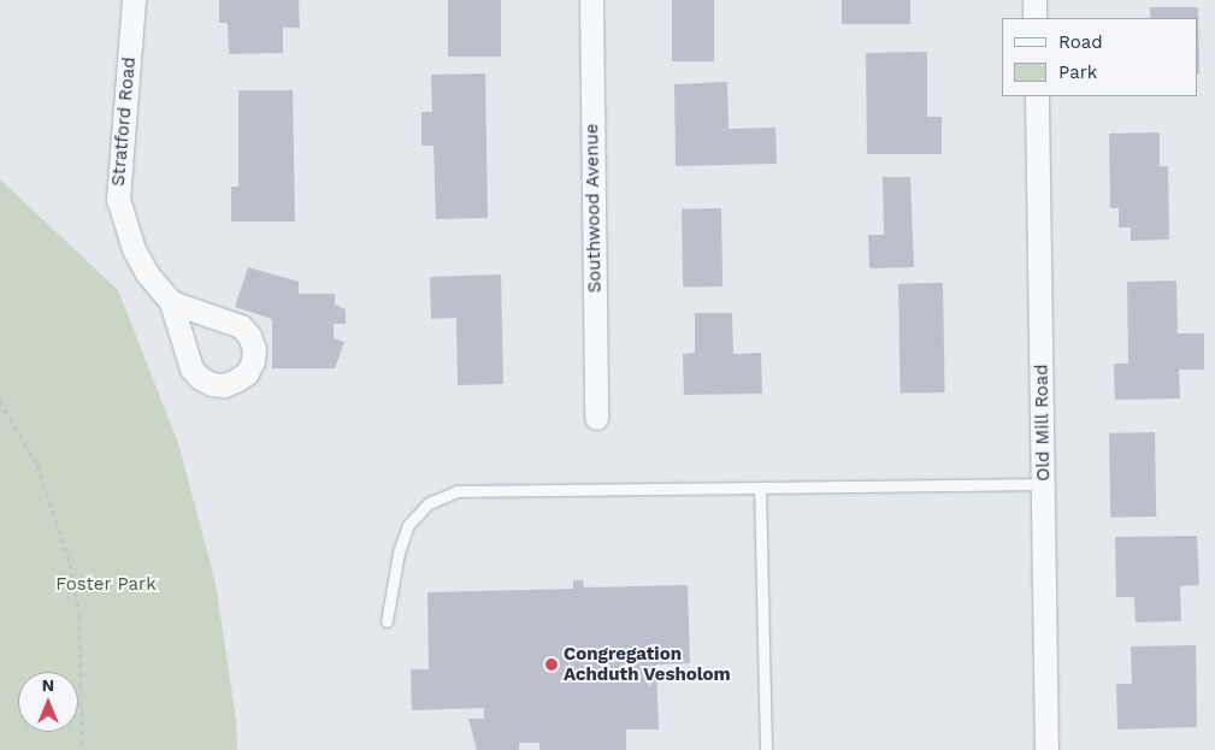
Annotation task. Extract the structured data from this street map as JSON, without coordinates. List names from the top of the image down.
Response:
{
  "streets": {
    "street": ["Stratford Road", "Southwood Avenue", "Old Mill Road"]
  },
  "parks": ["Foster Park"],
  "places": ["Congregation Achduth Vesholom"],
  "legend": ["Road", "Park"],
  "north": "top"
}
